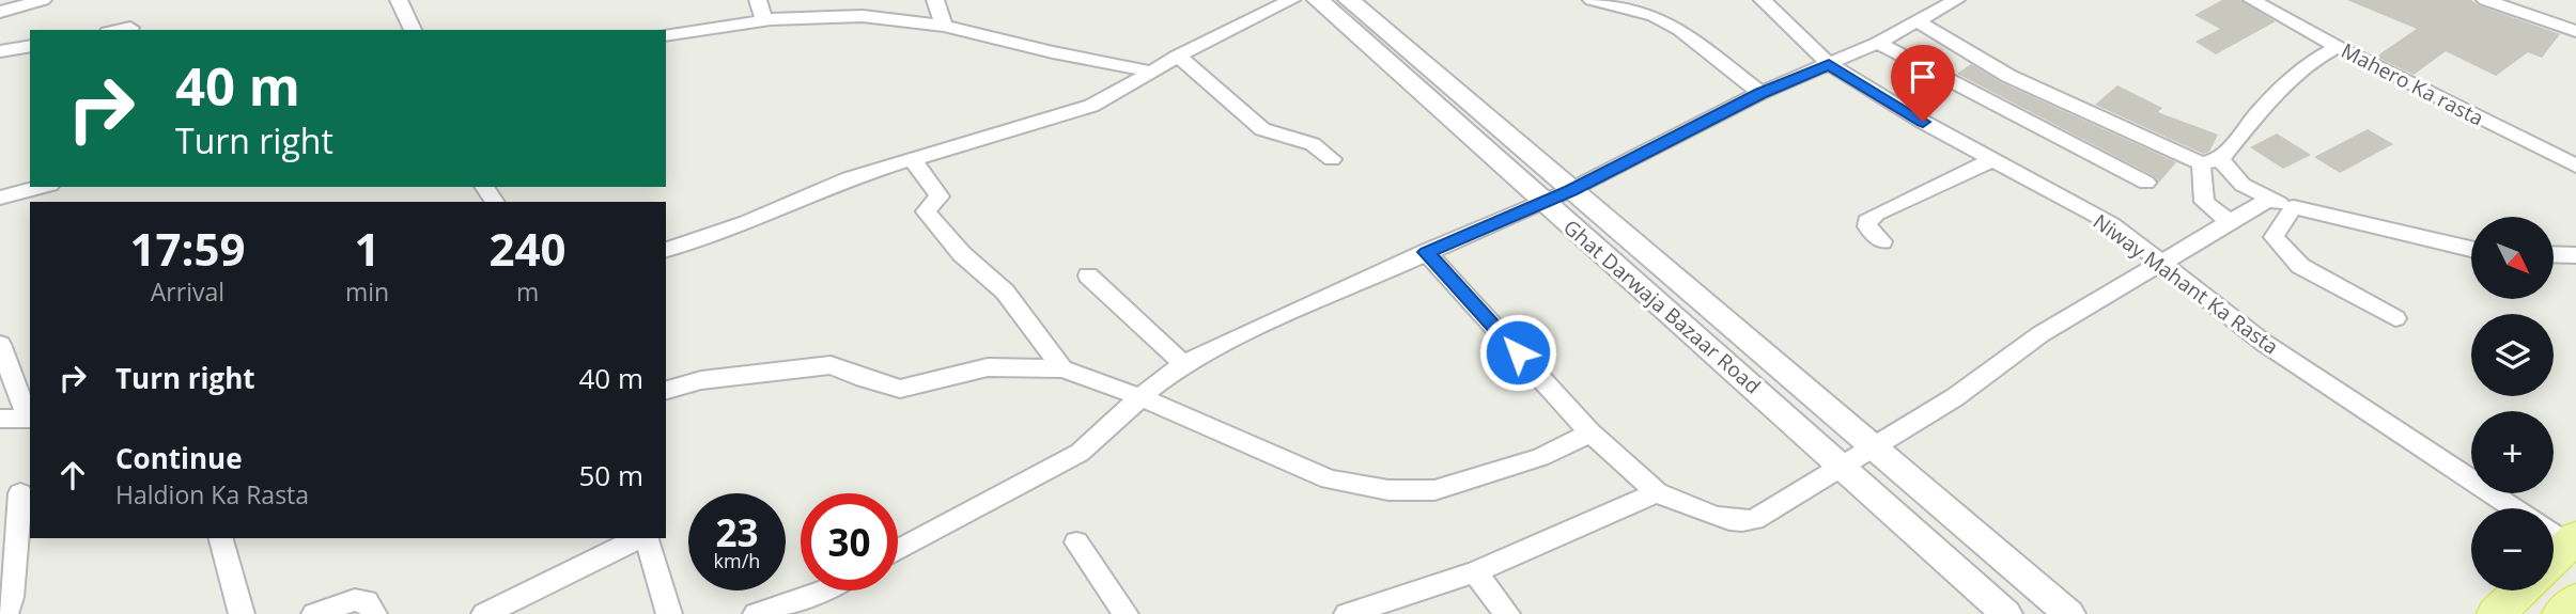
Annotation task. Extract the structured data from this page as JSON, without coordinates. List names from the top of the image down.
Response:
{
  "streets": {
    "street": ["Mahero Ka rasta", "Niway Mahant Ka Rasta", "Ghat Darwaja Bazaar Road"]
  },
  "north": "bottom right",
  "page": {
    "turn": ["40 m", "Turn right"],
    "eta": [
      "17:59",
      "Arrival",
      "1",
      "min",
      "240",
      "m"
    ],
    "map_buttons": ["+", "−"],
    "list": [
      {
        "name": "Turn right",
        "value": "40 m"
      },
      {
        "name": "Continue",
        "note": "Haldion Ka Rasta",
        "value": "50 m"
      }
    ],
    "speed": "23 km/h",
    "limit": "30"
  }
}
